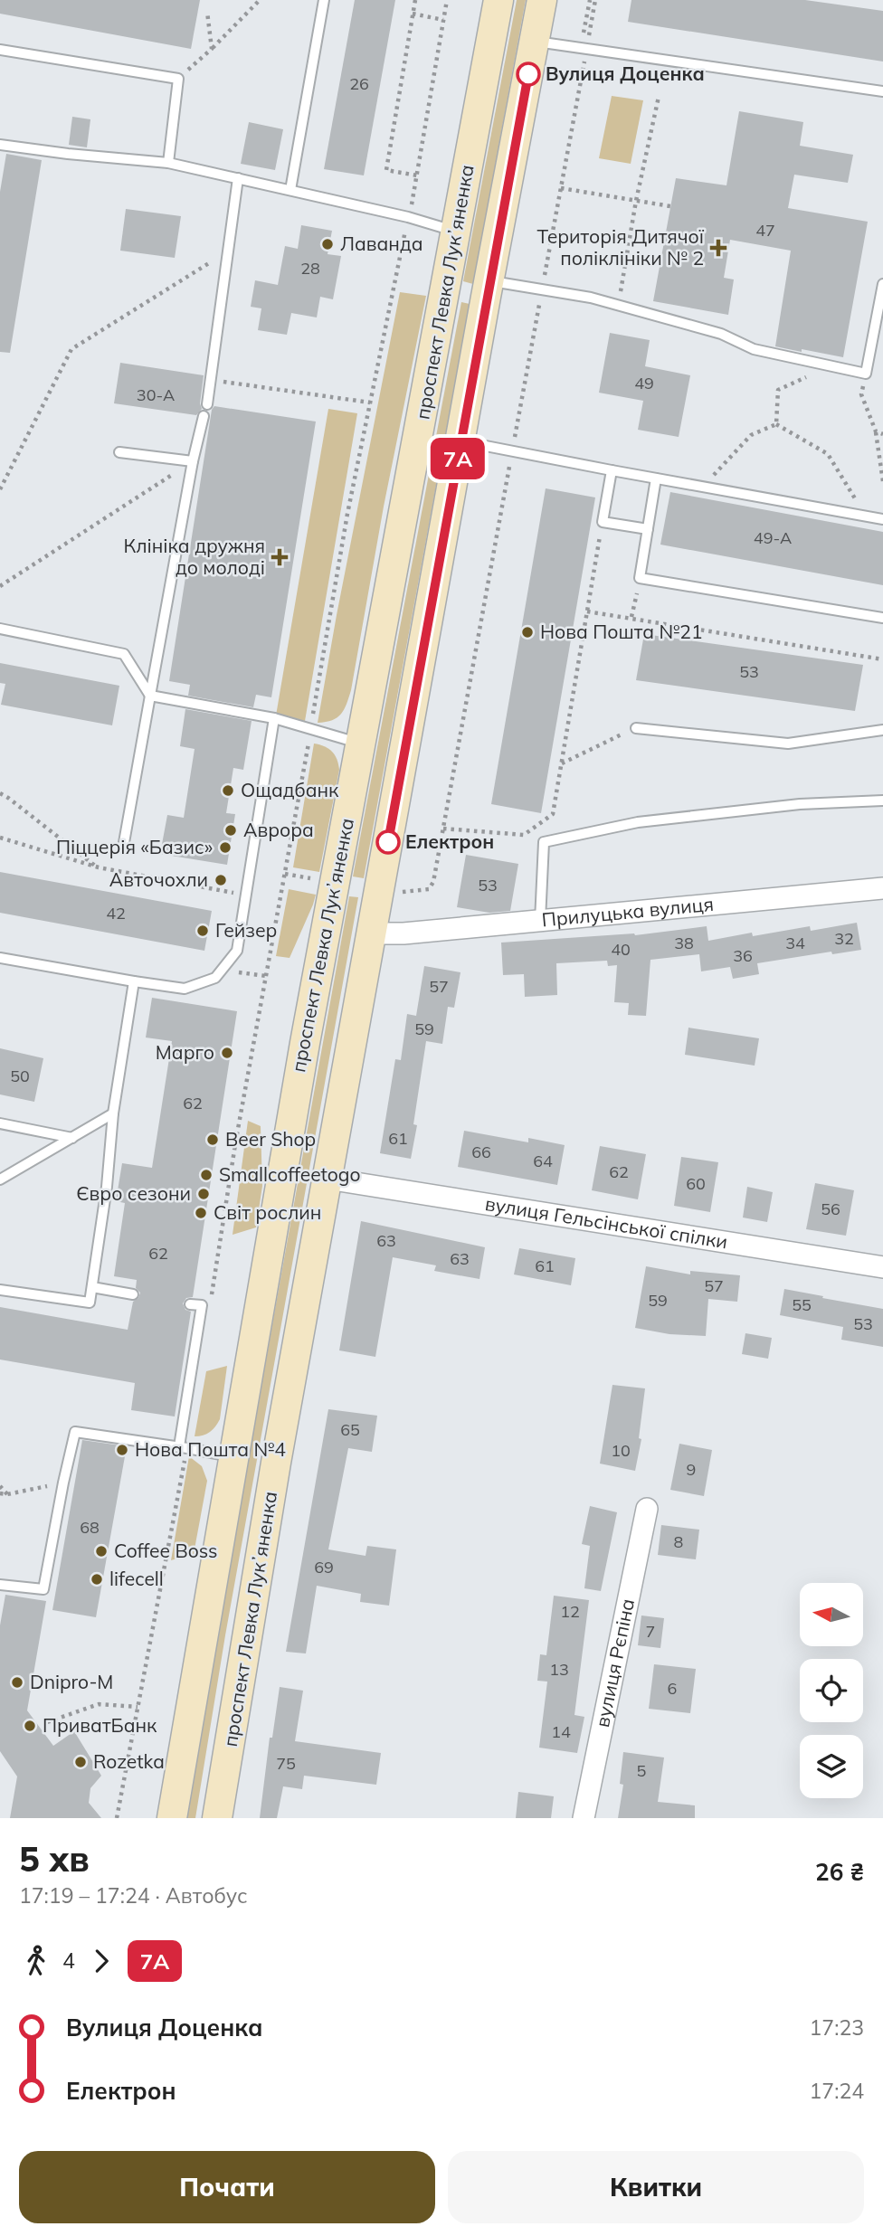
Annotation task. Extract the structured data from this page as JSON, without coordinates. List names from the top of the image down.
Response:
{
  "streets": {
    "main road": ["проспект Левка Лукʼяненка"],
    "street": ["Прилуцька вулиця", "вулиця Гельсінської спілки", "вулиця Рєпіна"]
  },
  "crossings": [
    ["проспект Левка Лукʼяненка", "Прилуцька вулиця"],
    ["проспект Левка Лукʼяненка", "вулиця Гельсінської спілки"]
  ],
  "places": {
    "other": [
      "Вулиця Доценка",
      "Лаванда",
      "Нова Пошта №21",
      "Ощадбанк",
      "Аврора",
      "Електрон",
      "Піццерія «Базис»",
      "Авточохли",
      "Гейзер",
      "Марго",
      "Beer Shop",
      "Smallcoffeetogo",
      "Євро сезони",
      "Світ рослин",
      "Нова Пошта №4",
      "Coffee Boss",
      "lifecell",
      "Dnipro-M",
      "ПриватБанк",
      "Rozetka"
    ],
    "health": ["Територія Дитячої поліклініки № 2", "Клініка дружня до молоді"]
  },
  "lines": ["bus line 7А"],
  "house_numbers": [
    "26",
    "47",
    "28",
    "49",
    "30-А",
    "49-А",
    "53",
    "53",
    "42",
    "32",
    "38",
    "34",
    "40",
    "36",
    "57",
    "59",
    "50",
    "62",
    "61",
    "66",
    "64",
    "62",
    "60",
    "56",
    "63",
    "62",
    "63",
    "61",
    "57",
    "59",
    "55",
    "53",
    "65",
    "10",
    "9",
    "68",
    "8",
    "69",
    "12",
    "7",
    "13",
    "6",
    "14",
    "75",
    "5"
  ],
  "north": "left",
  "page": {
    "on_map": "7А",
    "heading": ["5 хв", "17:19 – 17:24 · Автобус", "26 ₴"],
    "legs": ["4", "7А"],
    "list": [
      {
        "name": "Вулиця Доценка",
        "value": "17:23"
      },
      {
        "name": "Електрон",
        "value": "17:24"
      }
    ],
    "buttons": ["Почати", "Квитки"]
  }
}
